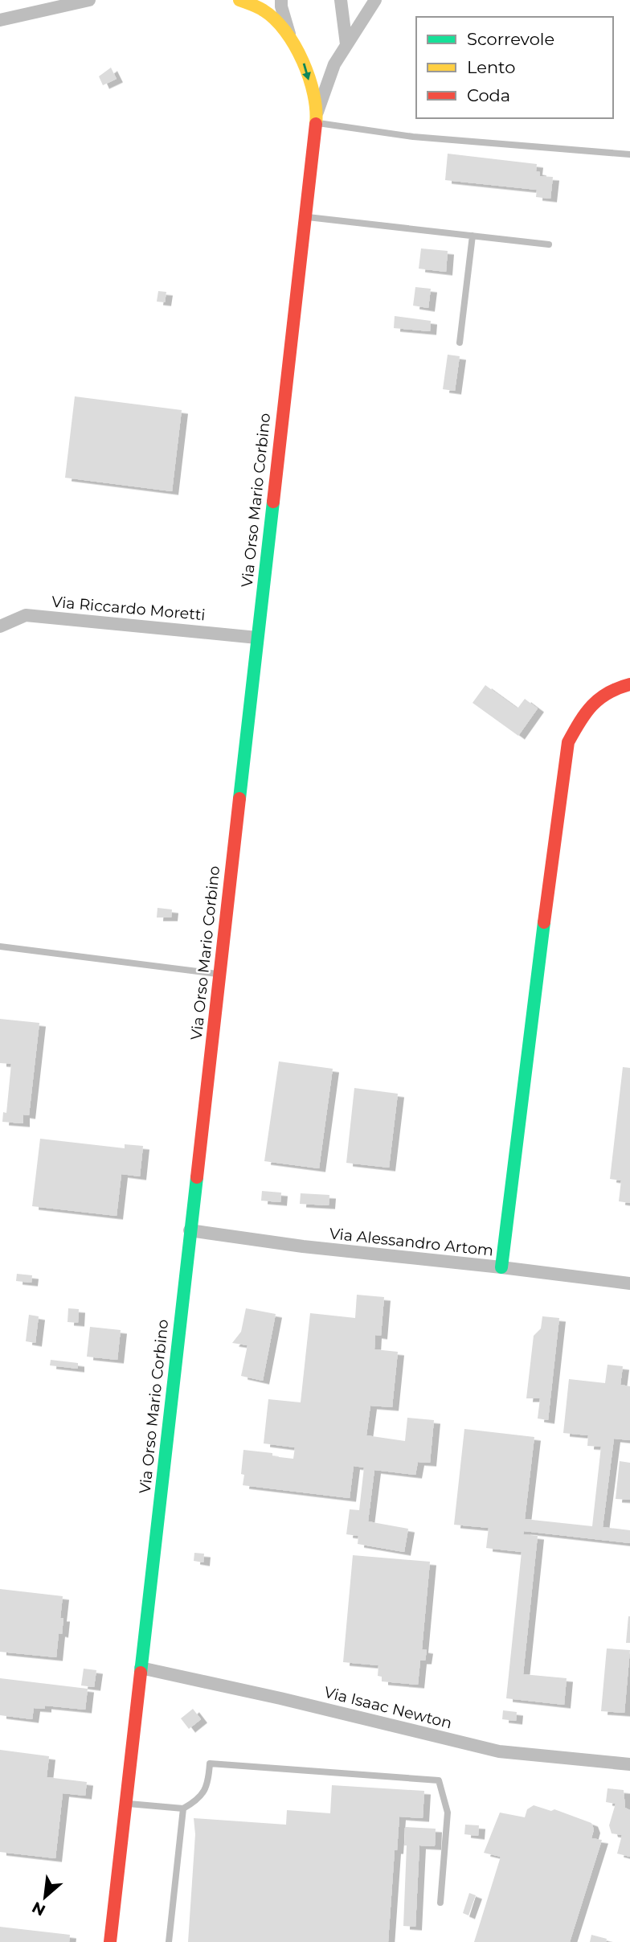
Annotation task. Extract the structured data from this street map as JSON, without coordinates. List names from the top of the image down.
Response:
{
  "streets": {
    "street": [
      "Via Orso Mario Corbino",
      "Via Riccardo Moretti",
      "Via Alessandro Artom",
      "Via Isaac Newton"
    ]
  },
  "crossings": [
    ["Via Orso Mario Corbino", "Via Riccardo Moretti"],
    ["Via Orso Mario Corbino", "Via Alessandro Artom"],
    ["Via Orso Mario Corbino", "Via Isaac Newton"]
  ],
  "legend": ["Scorrevole", "Lento", "Coda"],
  "north": "bottom left"
}
